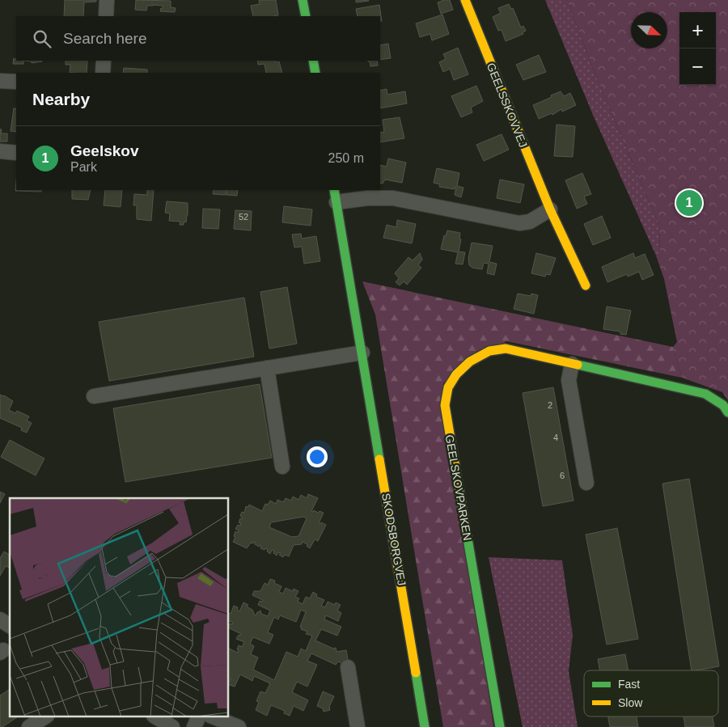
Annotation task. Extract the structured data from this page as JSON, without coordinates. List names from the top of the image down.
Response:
{
  "streets": {
    "street": ["GEELSSKOVVEJ", "GEELSKOVPARKEN", "SKODSBORGVEJ"]
  },
  "house_numbers": [
    "52",
    "2",
    "4",
    "6"
  ],
  "legend": ["Fast", "Slow"],
  "north": "bottom right",
  "page": {
    "map_buttons": ["+", "−"],
    "search": "Search here",
    "heading": "Nearby",
    "list": [
      {
        "mark": "1",
        "name": "Geelskov",
        "note": "Park",
        "value": "250 m"
      }
    ],
    "pins": "1"
  }
}
